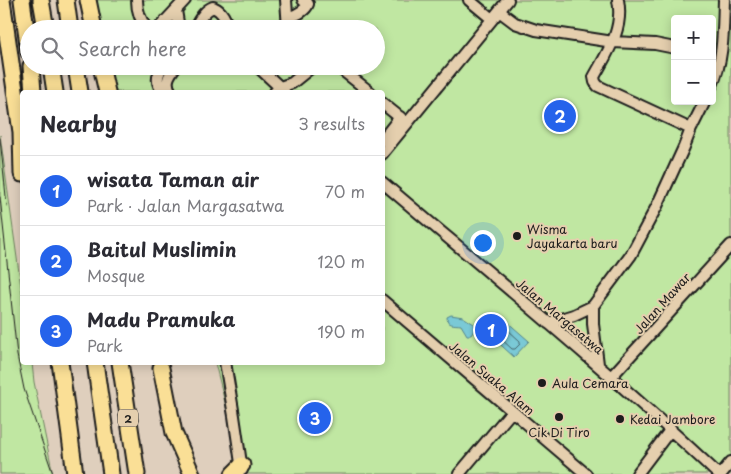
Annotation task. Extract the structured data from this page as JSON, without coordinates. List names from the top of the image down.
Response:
{
  "streets": {
    "highway": ["2"],
    "street": ["Jalan Mawar", "Jalan Margasatwa", "Jalan Suaka Alam"]
  },
  "crossings": [
    ["Jalan Mawar", "Jalan Margasatwa"]
  ],
  "places": [
    "Wisma Jayakarta baru",
    "Aula Cemara",
    "Cik Di Tiro",
    "Kedai Jambore"
  ],
  "page": {
    "map_buttons": ["+", "−"],
    "search": "Search here",
    "heading": ["Nearby", "3 results"],
    "pins": ["2", "1", "3"],
    "list": [
      {
        "mark": "1",
        "name": "wisata Taman air",
        "note": "Park · Jalan Margasatwa",
        "value": "70 m"
      },
      {
        "mark": "2",
        "name": "Baitul Muslimin",
        "note": "Mosque",
        "value": "120 m"
      },
      {
        "mark": "3",
        "name": "Madu Pramuka",
        "note": "Park",
        "value": "190 m"
      }
    ]
  }
}
